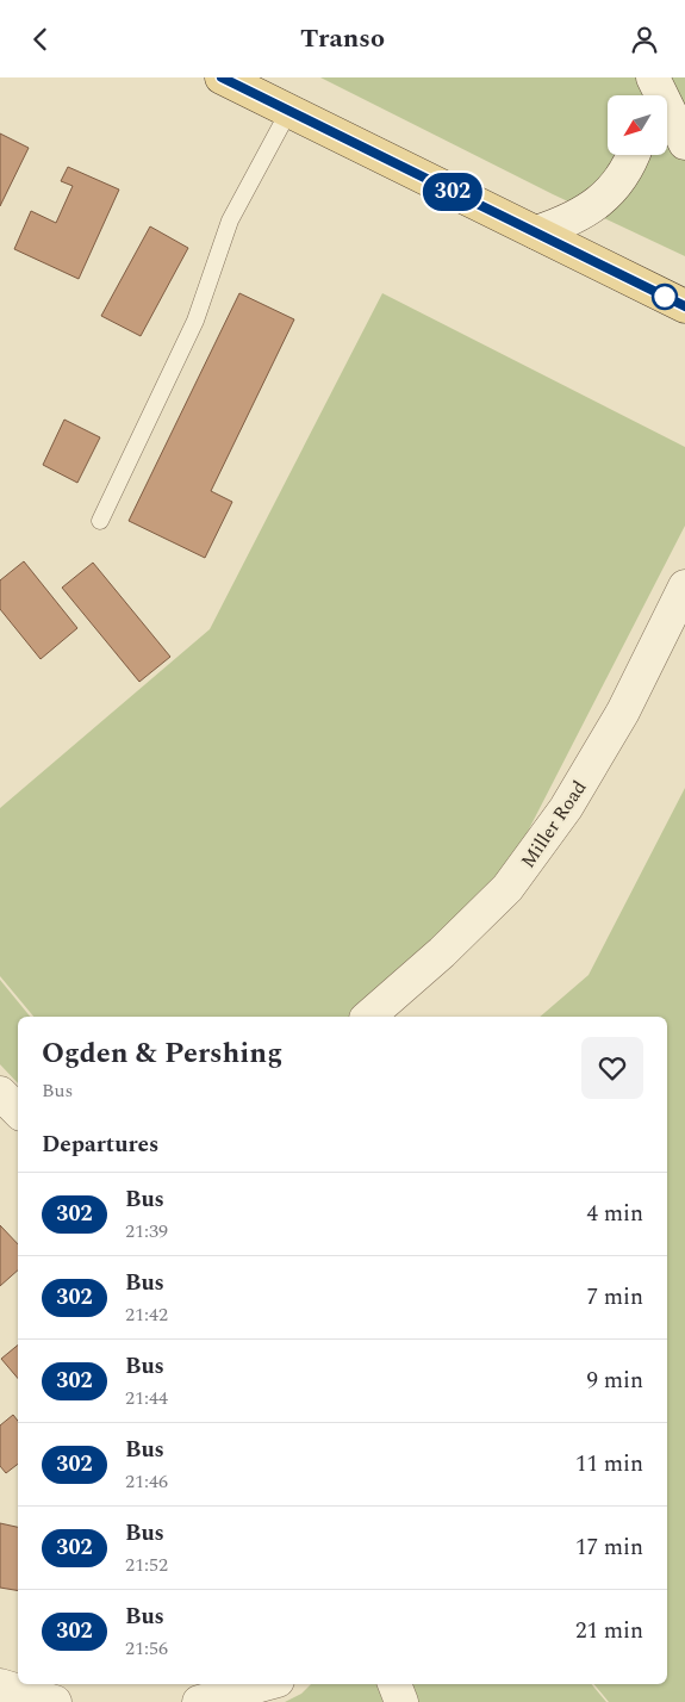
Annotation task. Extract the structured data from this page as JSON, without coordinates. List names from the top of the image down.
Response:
{
  "streets": {
    "street": ["Miller Road"]
  },
  "lines": ["bus line 302"],
  "north": "bottom left",
  "page": {
    "header": "Transo",
    "on_map": "302",
    "heading": [
      ["Ogden & Pershing", "Bus"],
      "Departures"
    ],
    "list": [
      {
        "mark": "302",
        "name": "Bus",
        "note": "21:39",
        "value": "4 min"
      },
      {
        "mark": "302",
        "name": "Bus",
        "note": "21:42",
        "value": "7 min"
      },
      {
        "mark": "302",
        "name": "Bus",
        "note": "21:44",
        "value": "9 min"
      },
      {
        "mark": "302",
        "name": "Bus",
        "note": "21:46",
        "value": "11 min"
      },
      {
        "mark": "302",
        "name": "Bus",
        "note": "21:52",
        "value": "17 min"
      },
      {
        "mark": "302",
        "name": "Bus",
        "note": "21:56",
        "value": "21 min"
      }
    ]
  }
}
